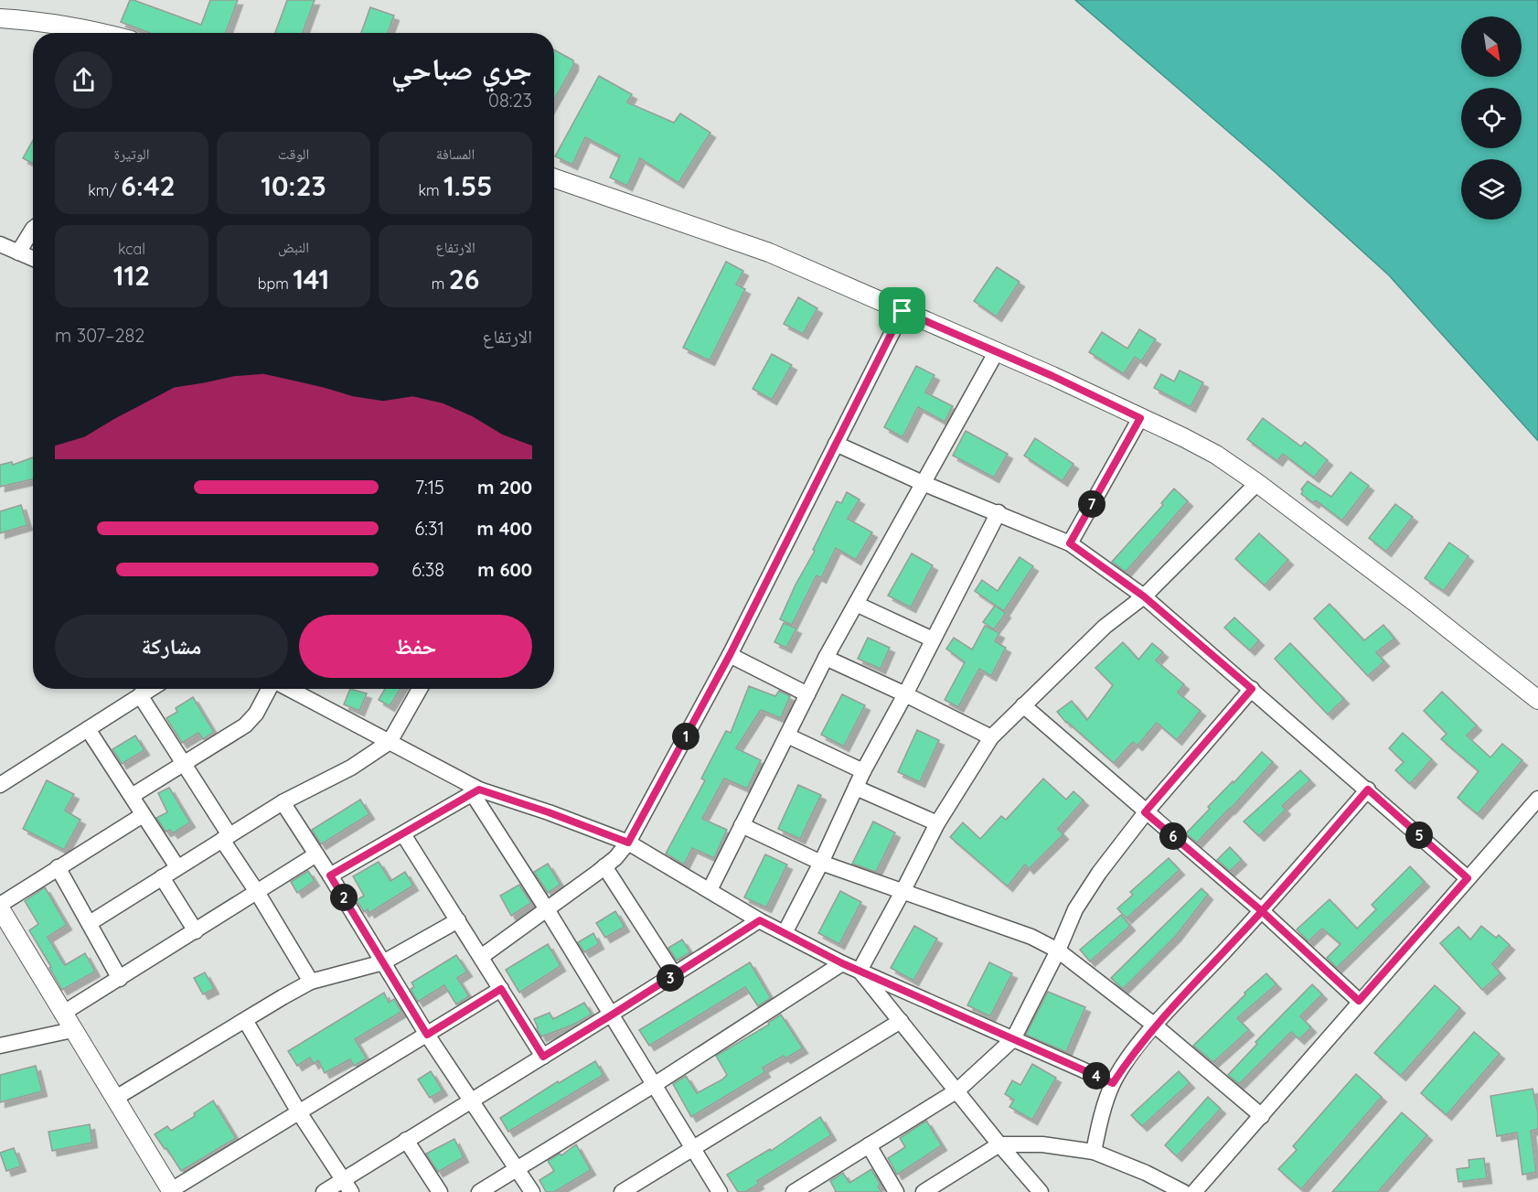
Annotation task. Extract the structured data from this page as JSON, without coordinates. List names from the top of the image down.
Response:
{
  "north": "bottom right",
  "page": {
    "heading": ["جري صباحي", "08:23"],
    "stats": [
      ["المسافة", "1.55 km"],
      ["الوقت", "10:23"],
      ["الوتيرة", "6:42 /km"],
      ["الارتفاع", "26 m"],
      ["النبض", "141 bpm"],
      ["kcal", "112"]
    ],
    "chart": ["الارتفاع", "282–307 m"],
    "list": [
      {
        "name": "200 m",
        "note": "7:15"
      },
      {
        "name": "400 m",
        "note": "6:31"
      },
      {
        "name": "600 m",
        "note": "6:38"
      }
    ],
    "pins": [
      "7",
      "1",
      "5",
      "6",
      "2",
      "3",
      "4"
    ],
    "buttons": ["حفظ", "مشاركة"]
  }
}
